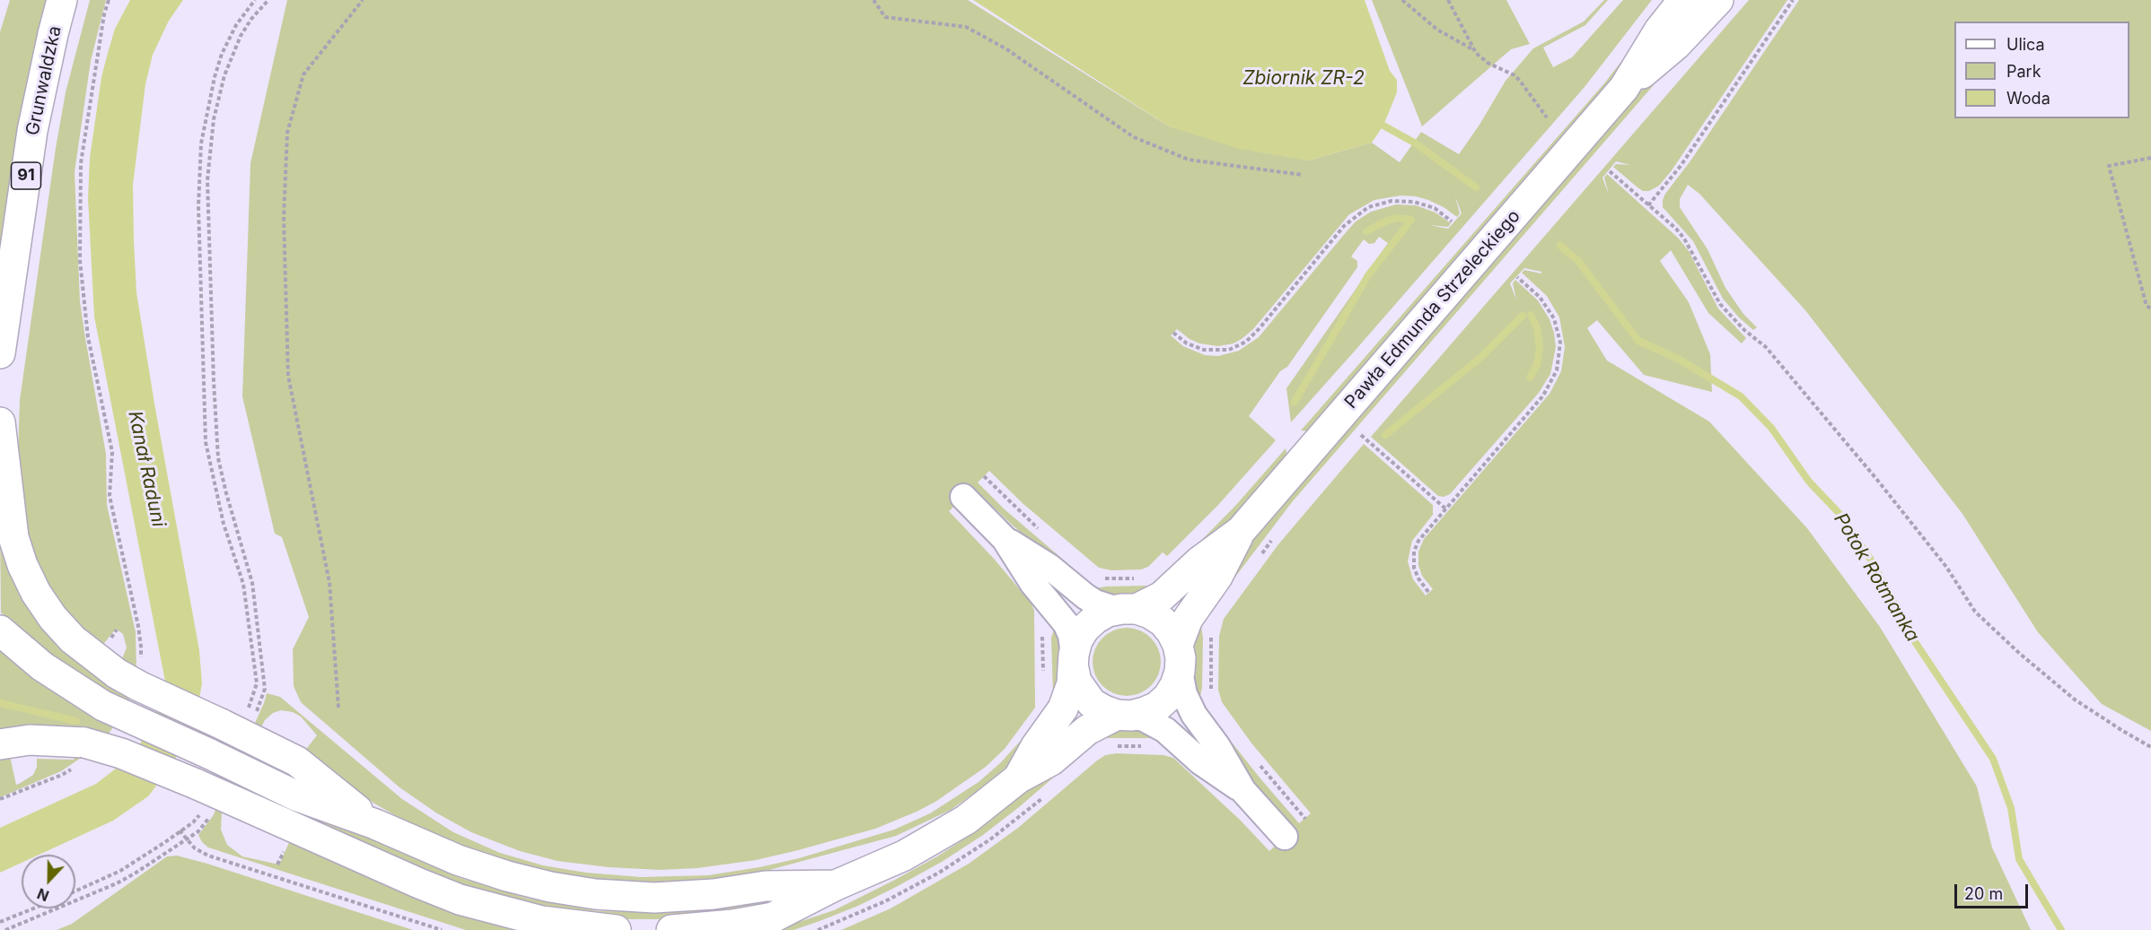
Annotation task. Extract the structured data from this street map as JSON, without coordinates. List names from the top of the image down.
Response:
{
  "streets": {
    "main road": ["Grunwaldzka", "91", "Pawła Edmunda Strzeleckiego"]
  },
  "water": ["Zbiornik ZR-2", "Kanał Raduni", "Potok Rotmanka"],
  "legend": ["Ulica", "Park", "Woda"],
  "scale_bar": "20 m",
  "north": "bottom"
}
